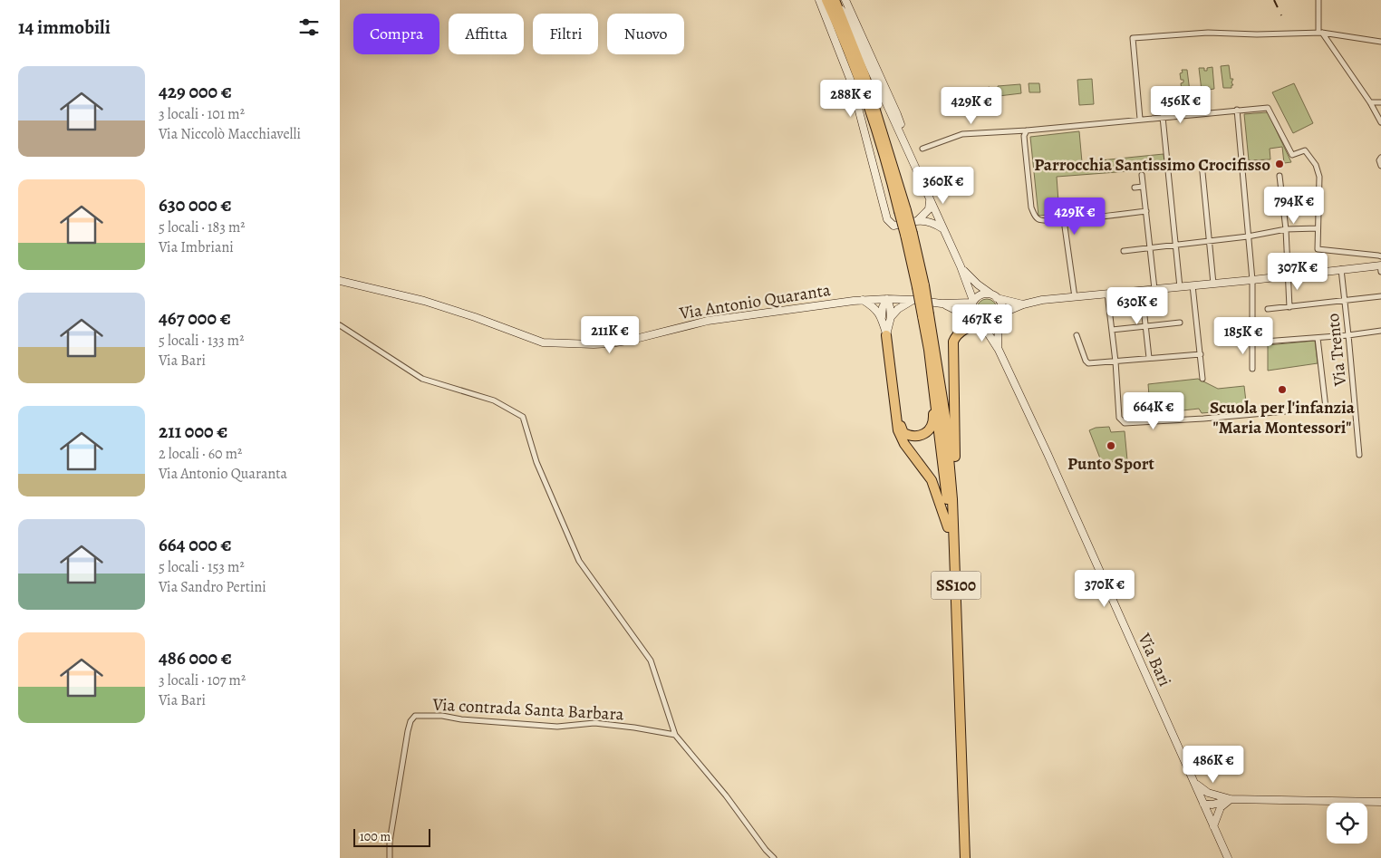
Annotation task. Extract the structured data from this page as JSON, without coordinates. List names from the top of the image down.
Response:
{
  "streets": {
    "highway": ["SS100"],
    "main road": ["Via Antonio Quaranta", "Via Bari"],
    "street": ["Via Trento", "Via contrada Santa Barbara"]
  },
  "crossings": [
    ["SS100", "Via Bari"]
  ],
  "places": ["Parrocchia Santissimo Crocifisso", "Scuola per l'infanzia \"Maria Montessori\"", "Punto Sport"],
  "scale_bar": "100 m",
  "page": {
    "heading": "14 immobili",
    "chip": [
      "Compra",
      "Affitta",
      "Filtri",
      "Nuovo"
    ],
    "list": [
      {
        "name": "429 000 €",
        "note": "3 locali · 101 m² · Via Niccolò Macchiavelli"
      },
      {
        "name": "630 000 €",
        "note": "5 locali · 183 m² · Via Imbriani"
      },
      {
        "name": "467 000 €",
        "note": "5 locali · 133 m² · Via Bari"
      },
      {
        "name": "211 000 €",
        "note": "2 locali · 60 m² · Via Antonio Quaranta"
      },
      {
        "name": "664 000 €",
        "note": "5 locali · 153 m² · Via Sandro Pertini"
      },
      {
        "name": "486 000 €",
        "note": "3 locali · 107 m² · Via Bari"
      }
    ],
    "price": [
      "288K €",
      "456K €",
      "429K €",
      "360K €",
      "794K €",
      "429K €",
      "307K €",
      "630K €",
      "467K €",
      "211K €",
      "185K €",
      "664K €",
      "370K €",
      "486K €"
    ],
    "scale": "100 m"
  }
}
